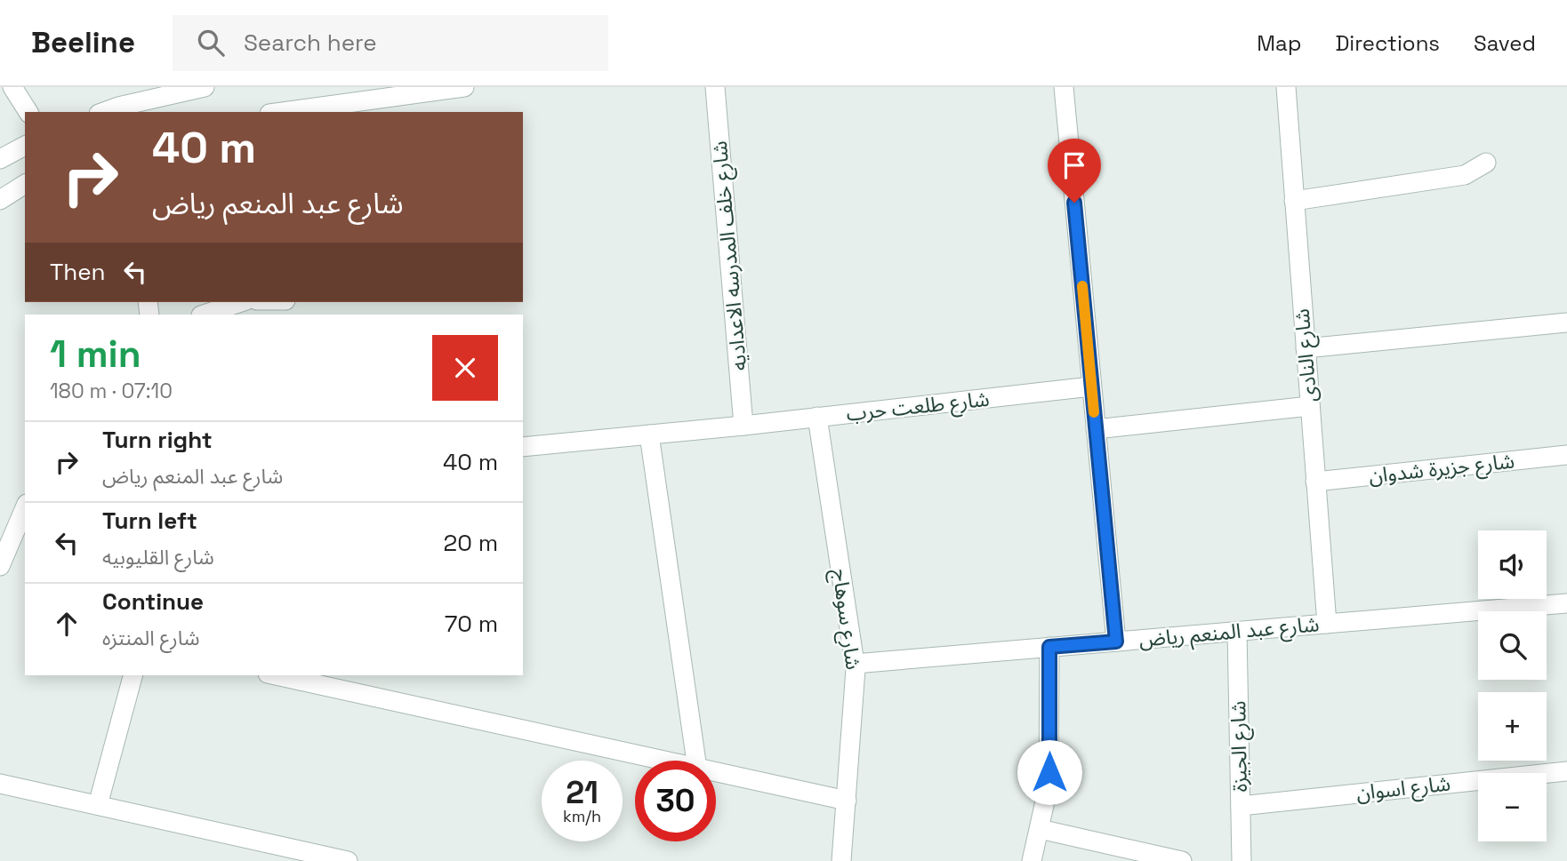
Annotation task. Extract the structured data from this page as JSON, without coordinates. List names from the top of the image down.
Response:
{
  "streets": {
    "street": [
      "شارع خلف المدرسه الاعداديه",
      "شارع النادى",
      "شارع طلعت حرب",
      "شارع جزيرة شدوان",
      "شارع سوهاج",
      "شارع عبد المنعم رياض",
      "شارع الجيزة",
      "شارع اسوان"
    ]
  },
  "crossings": [
    ["شارع خلف المدرسه الاعداديه", "شارع طلعت حرب"],
    ["شارع النادى", "شارع جزيرة شدوان"],
    ["شارع النادى", "شارع عبد المنعم رياض"],
    ["شارع طلعت حرب", "شارع سوهاج"],
    ["شارع سوهاج", "شارع عبد المنعم رياض"],
    ["شارع عبد المنعم رياض", "شارع الجيزة"],
    ["شارع الجيزة", "شارع اسوان"]
  ],
  "page": {
    "header": "Beeline",
    "search": "Search here",
    "nav": ["Map", "Directions", "Saved"],
    "turn": ["40 m", "شارع عبد المنعم رياض"],
    "then": "Then",
    "heading": ["1 min", "180 m · 07:10"],
    "list": [
      {
        "name": "Turn right",
        "note": "شارع عبد المنعم رياض",
        "value": "40 m"
      },
      {
        "name": "Turn left",
        "note": "شارع القليوبيه",
        "value": "20 m"
      },
      {
        "name": "Continue",
        "note": "شارع المنتزه",
        "value": "70 m"
      }
    ],
    "map_buttons": ["+", "−"],
    "speed": "21 km/h",
    "limit": "30"
  }
}
